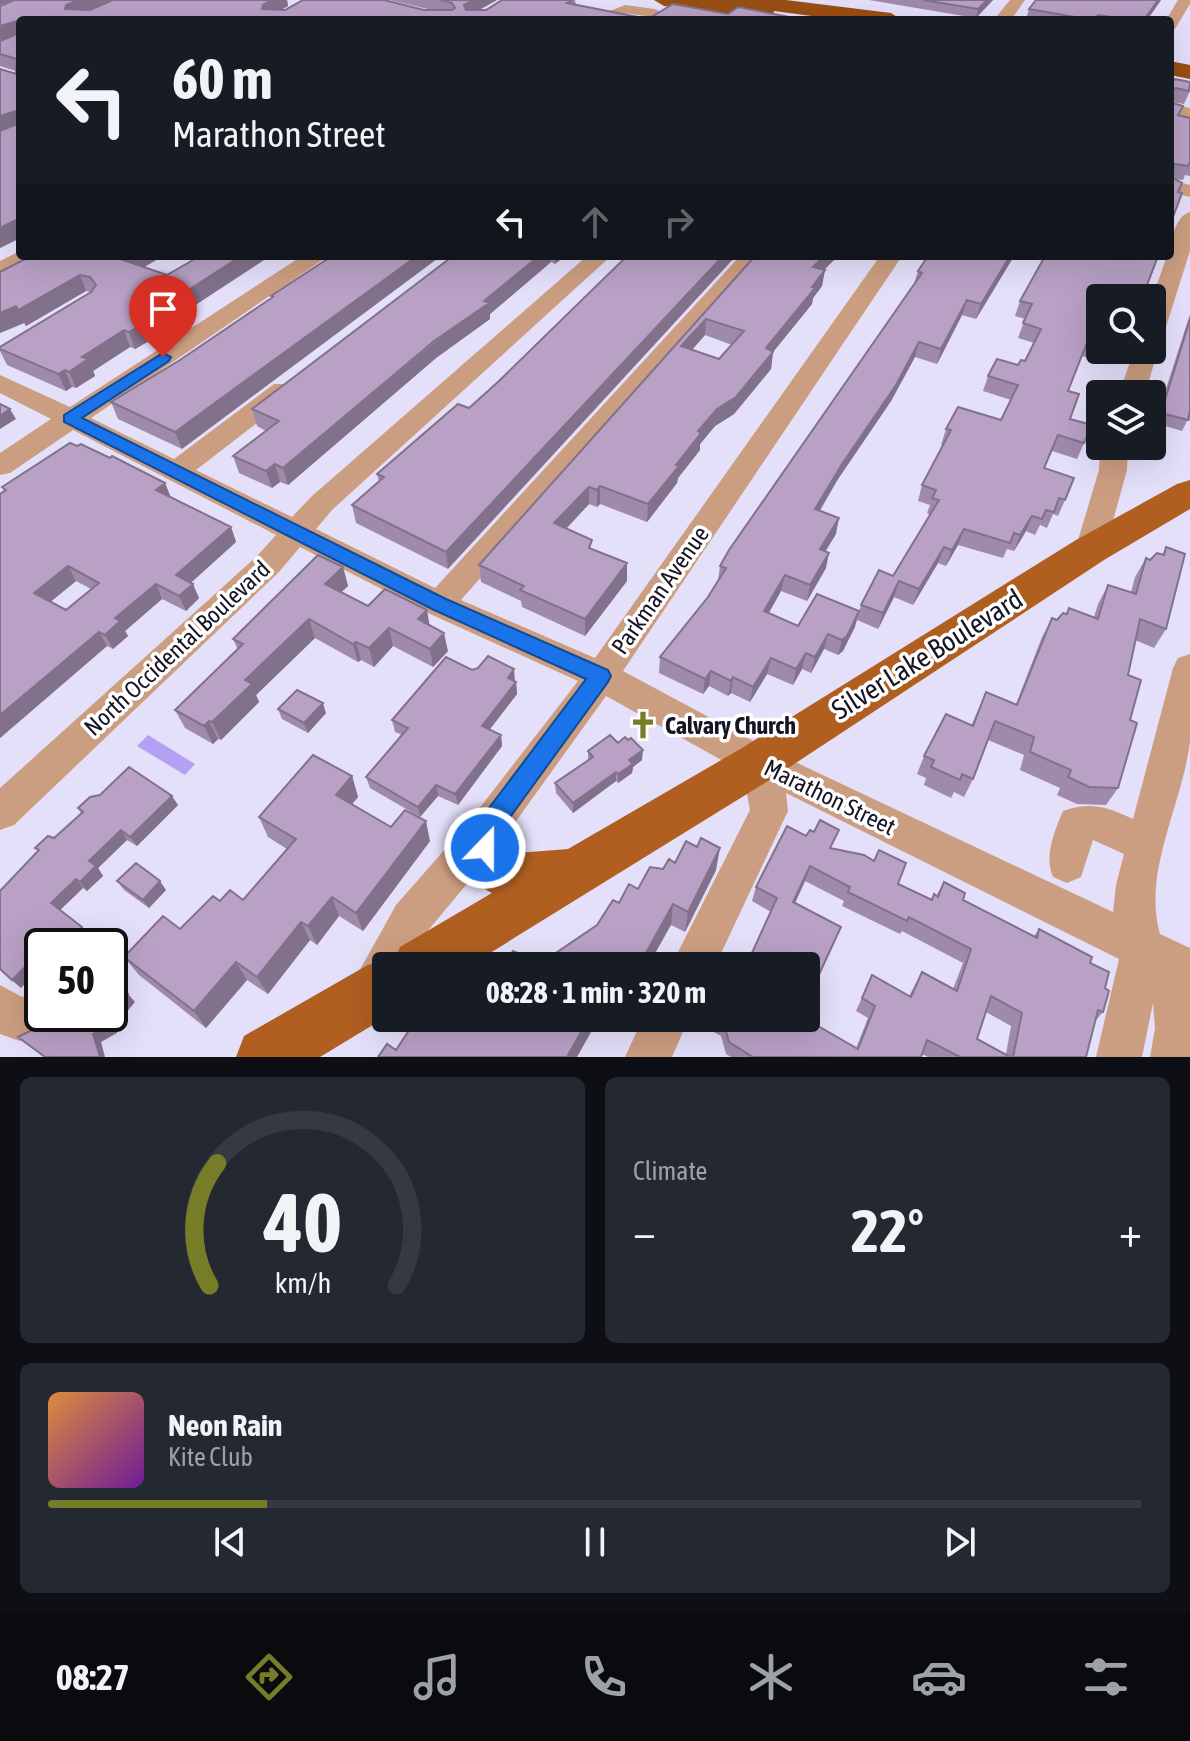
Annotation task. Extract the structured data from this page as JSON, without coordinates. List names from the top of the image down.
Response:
{
  "streets": {
    "main road": ["Silver Lake Boulevard"],
    "street": ["Parkman Avenue", "North Occidental Boulevard", "Marathon Street"]
  },
  "crossings": [
    ["Parkman Avenue", "Marathon Street"],
    ["North Occidental Boulevard", "Marathon Street"],
    ["Silver Lake Boulevard", "Marathon Street"]
  ],
  "places": {
    "church": ["Calvary Church"]
  },
  "page": {
    "turn": ["60 m", "Marathon Street"],
    "limit": "50",
    "trip": "08:28 · 1 min · 320 m",
    "tile": "Climate",
    "heat": ["−", "22°", "+"],
    "song": ["Neon Rain", "Kite Club"],
    "tabs": "08:27",
    "gauge": ["40", "km/h"]
  }
}
